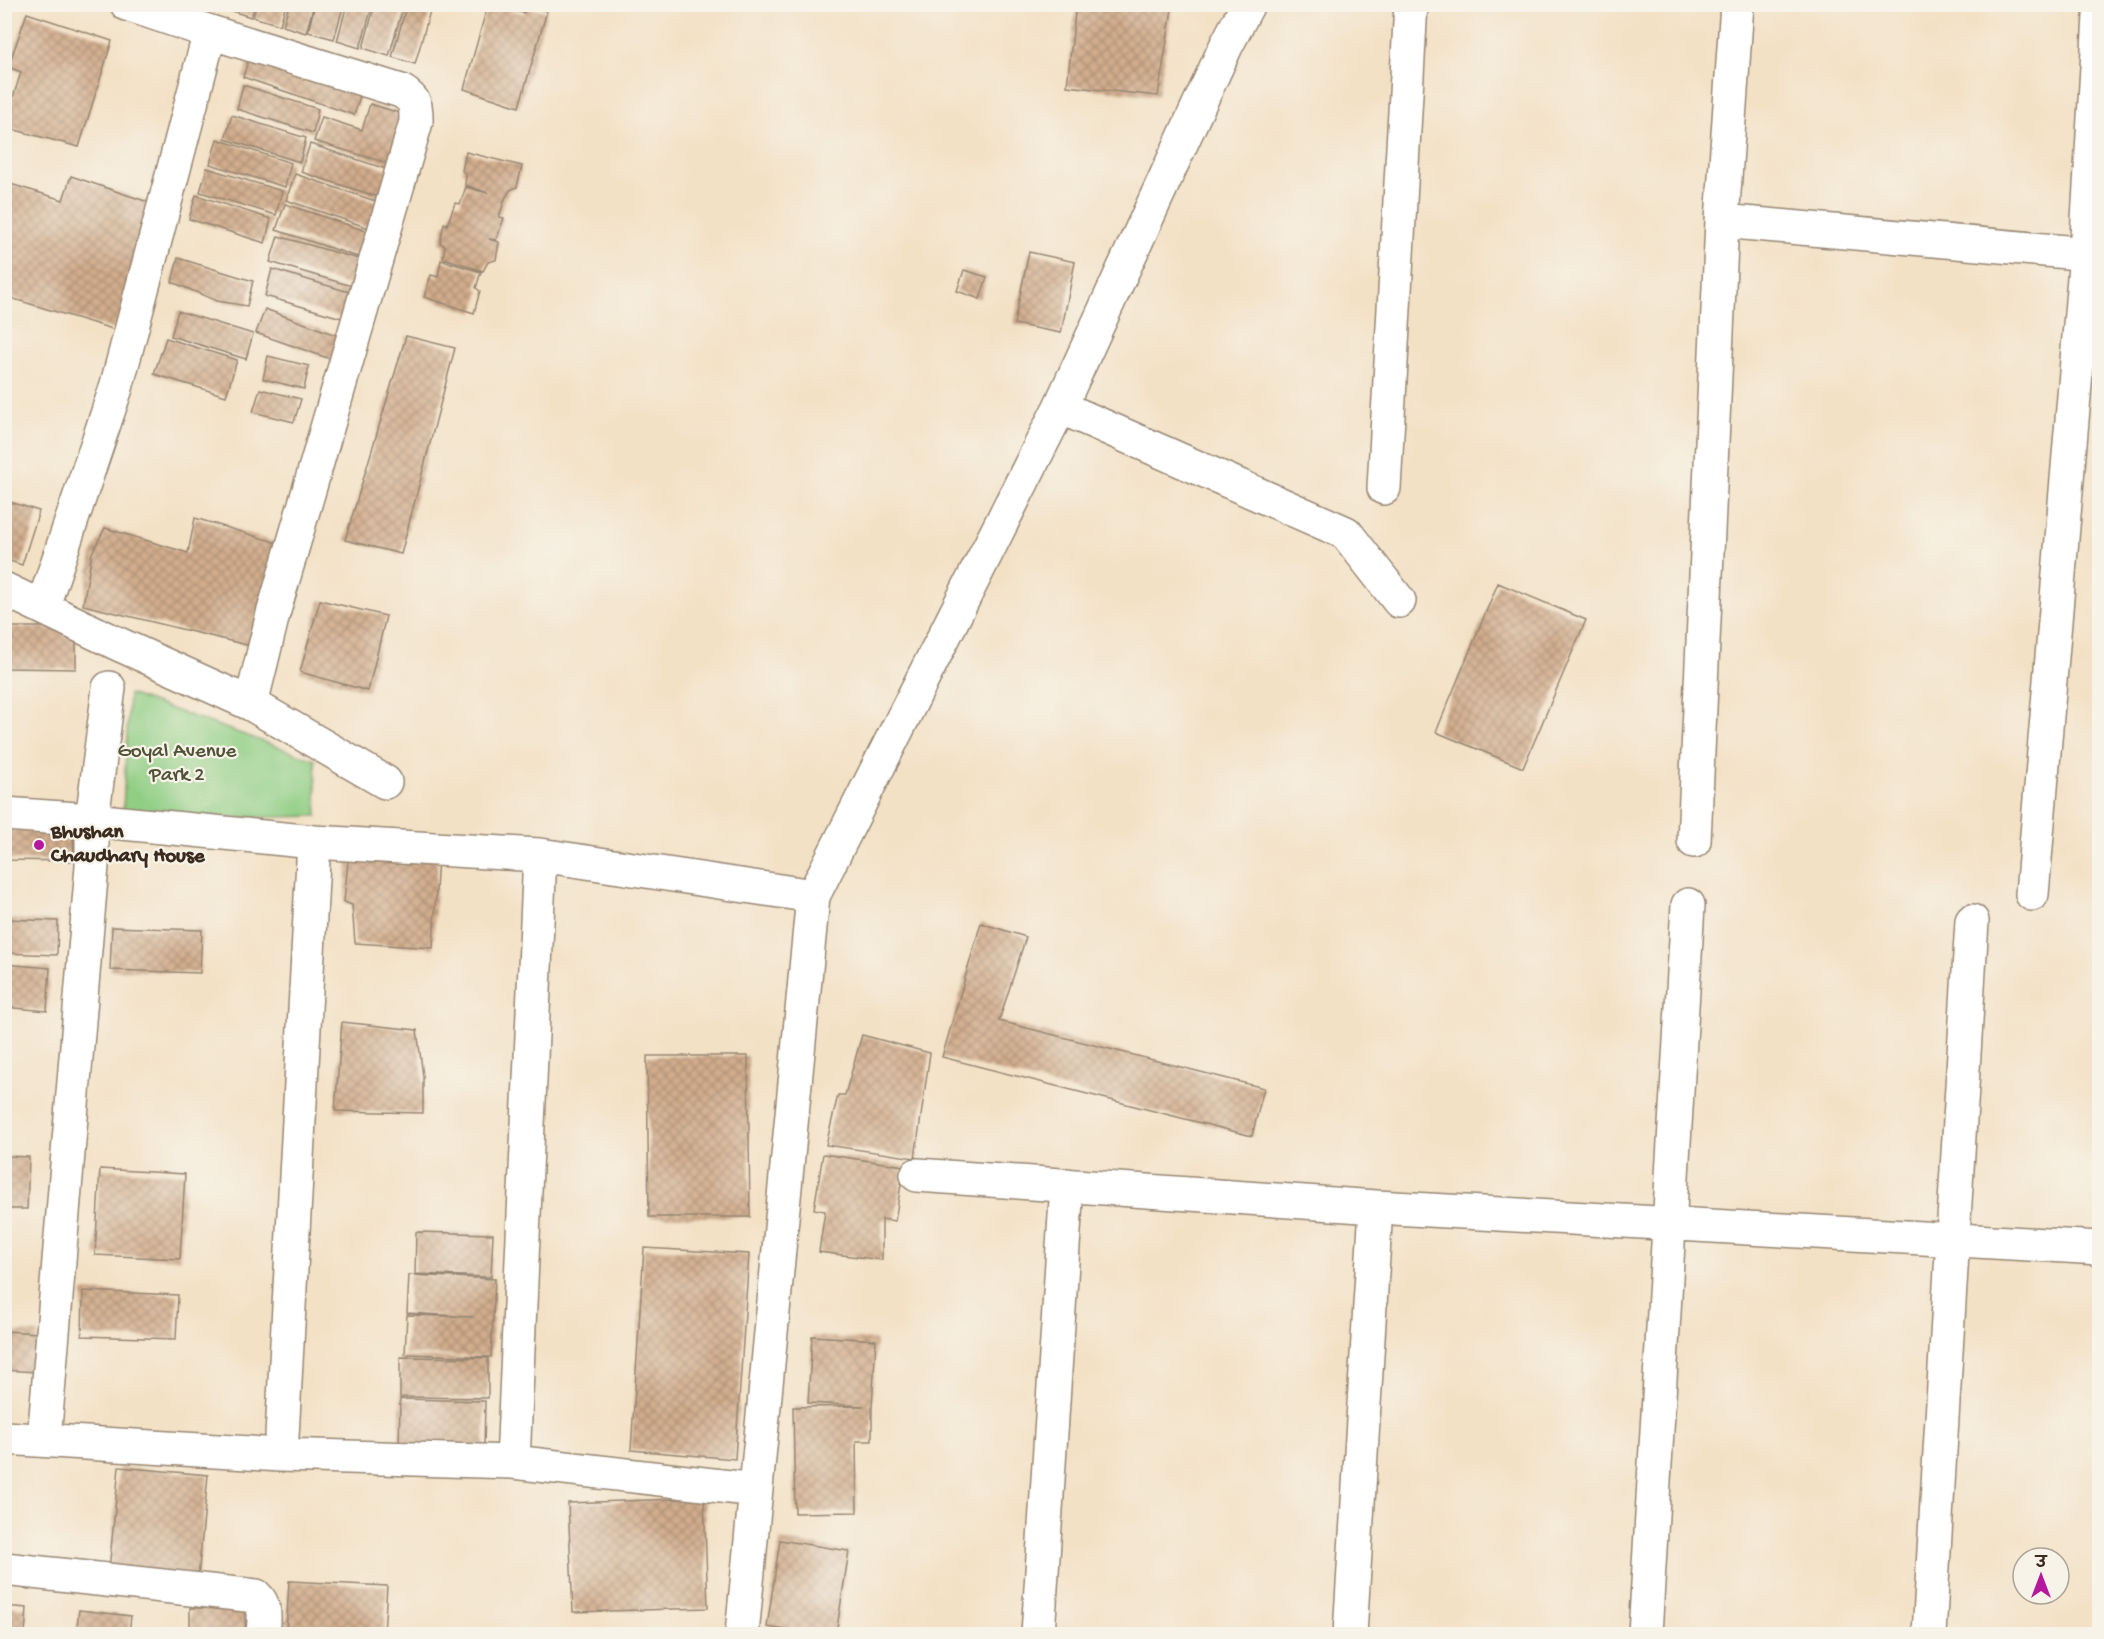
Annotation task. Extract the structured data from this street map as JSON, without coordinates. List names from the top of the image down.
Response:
{
  "parks": ["Goyal Avenue Park 2"],
  "places": ["Bhushan Chaudhary House"],
  "north": "top"
}
